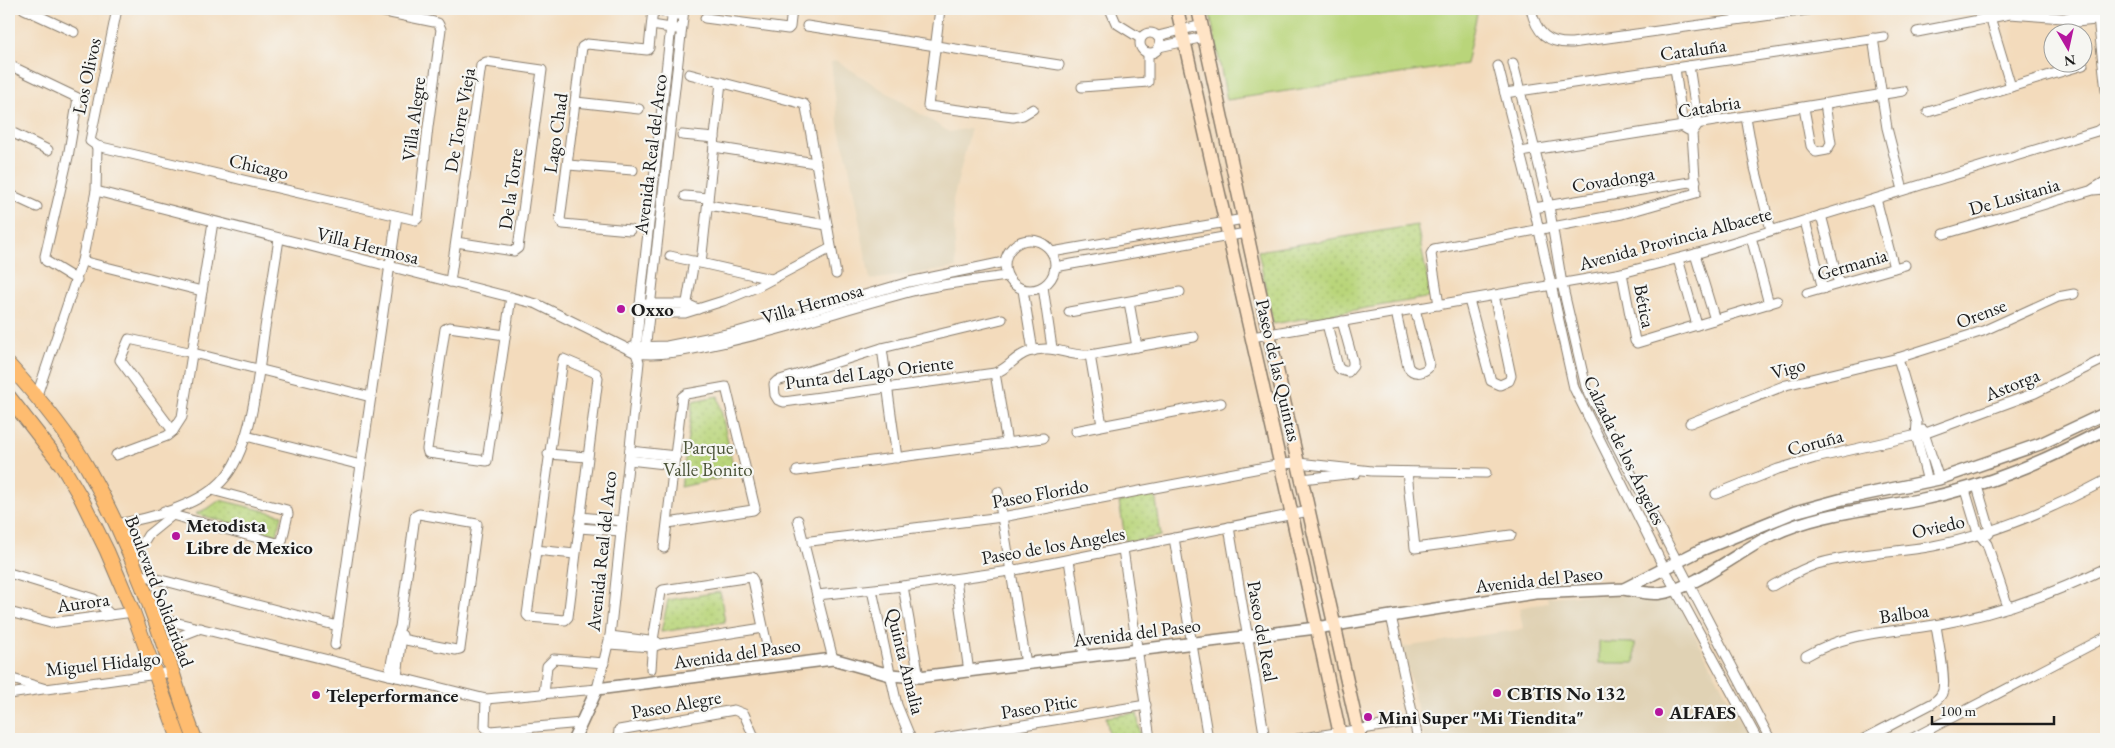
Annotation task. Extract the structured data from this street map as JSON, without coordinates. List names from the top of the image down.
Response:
{
  "streets": {
    "main road": ["Paseo de las Quintas", "Boulevard Solidaridad"],
    "street": [
      "Cataluña",
      "Los Olivos",
      "Catabria",
      "Villa Alegre",
      "De Torre Vieja",
      "Lago Chad",
      "Avenida Real del Arco",
      "Chicago",
      "Covadonga",
      "De la Torre",
      "De Lusitania",
      "Avenida Provincia Albacete",
      "Villa Hermosa",
      "Germania",
      "Bética",
      "Orense",
      "Vigo",
      "Punta del Lago Oriente",
      "Astorga",
      "Coruña",
      "Calzada de los Ángeles",
      "Paseo Florido",
      "Oviedo",
      "Paseo de los Angeles",
      "Avenida del Paseo",
      "Aurora",
      "Balboa",
      "Paseo del Real",
      "Quinta Amalia",
      "Miguel Hidalgo",
      "Paseo Alegre",
      "Paseo Pitic"
    ]
  },
  "crossings": [
    ["Cataluña", "Calzada de los Ángeles"],
    ["Los Olivos", "Chicago"],
    ["Catabria", "Calzada de los Ángeles"],
    ["Villa Alegre", "Chicago"],
    ["De Torre Vieja", "De la Torre"],
    ["Avenida Real del Arco", "Villa Hermosa"],
    ["Avenida Real del Arco", "Avenida del Paseo"],
    ["Covadonga", "Calzada de los Ángeles"],
    ["Avenida Provincia Albacete", "Bética"],
    ["Avenida Provincia Albacete", "Paseo de las Quintas"],
    ["Avenida Provincia Albacete", "Calzada de los Ángeles"],
    ["Orense", "Vigo"],
    ["Paseo de las Quintas", "Paseo Florido"],
    ["Paseo de las Quintas", "Paseo de los Angeles"],
    ["Paseo de las Quintas", "Avenida del Paseo"],
    ["Astorga", "Coruña"],
    ["Calzada de los Ángeles", "Avenida del Paseo"],
    ["Paseo de los Angeles", "Paseo del Real"],
    ["Paseo de los Angeles", "Quinta Amalia"],
    ["Avenida del Paseo", "Paseo del Real"],
    ["Avenida del Paseo", "Quinta Amalia"],
    ["Boulevard Solidaridad", "Aurora"],
    ["Boulevard Solidaridad", "Miguel Hidalgo"]
  ],
  "parks": ["Parque Valle Bonito"],
  "places": [
    "Oxxo",
    "Metodista Libre de Mexico",
    "CBTIS No 132",
    "Teleperformance",
    "ALFAES",
    "Mini Super \"Mi Tiendita\""
  ],
  "scale_bar": "100 m",
  "north": "bottom"
}
